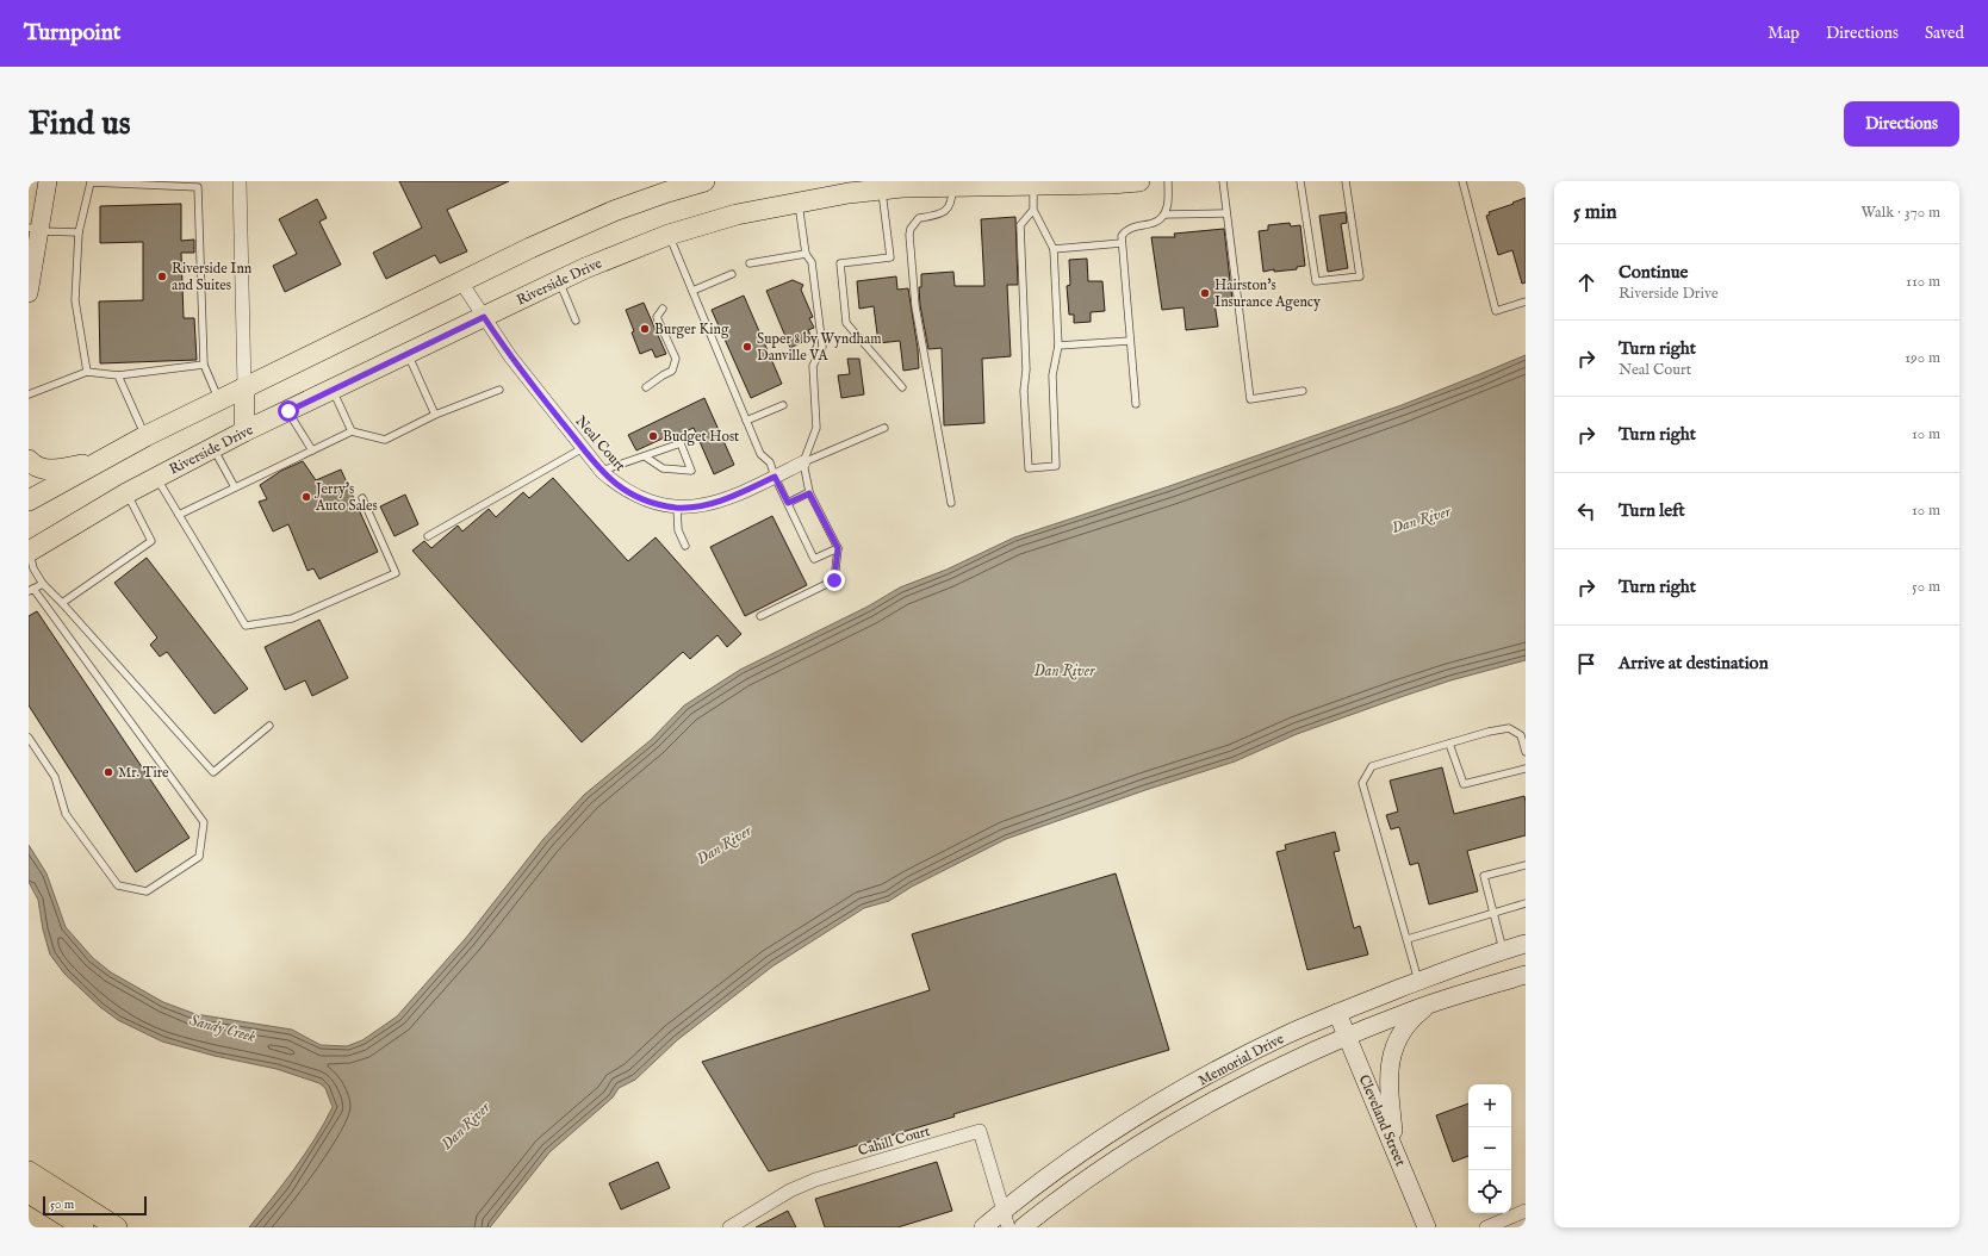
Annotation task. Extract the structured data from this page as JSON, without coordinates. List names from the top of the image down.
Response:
{
  "streets": {
    "main road": ["Riverside Drive", "Memorial Drive", "Cleveland Street"],
    "street": ["Neal Court", "Cahill Court"]
  },
  "crossings": [
    ["Riverside Drive", "Neal Court"],
    ["Memorial Drive", "Cleveland Street"],
    ["Memorial Drive", "Cahill Court"]
  ],
  "water": ["Dan River", "Sandy Creek"],
  "places": [
    "Riverside Inn and Suites",
    "Hairston's Insurance Agency",
    "Burger King",
    "Super 8 by Wyndham Danville VA",
    "Budget Host",
    "Jerry's Auto Sales",
    "Mr. Tire"
  ],
  "scale_bar": "50 m",
  "page": {
    "header": "Turnpoint",
    "nav": ["Map", "Directions", "Saved"],
    "buttons": "Directions",
    "title": "Find us",
    "heading": ["5 min", "Walk · 370 m"],
    "list": [
      ["Continue", "Riverside Drive", "110 m"],
      ["Turn right", "Neal Court", "190 m"],
      ["Turn right", "10 m"],
      ["Turn left", "10 m"],
      ["Turn right", "50 m"],
      "Arrive at destination"
    ],
    "map_buttons": ["+", "−"],
    "scale": "50 m"
  }
}
